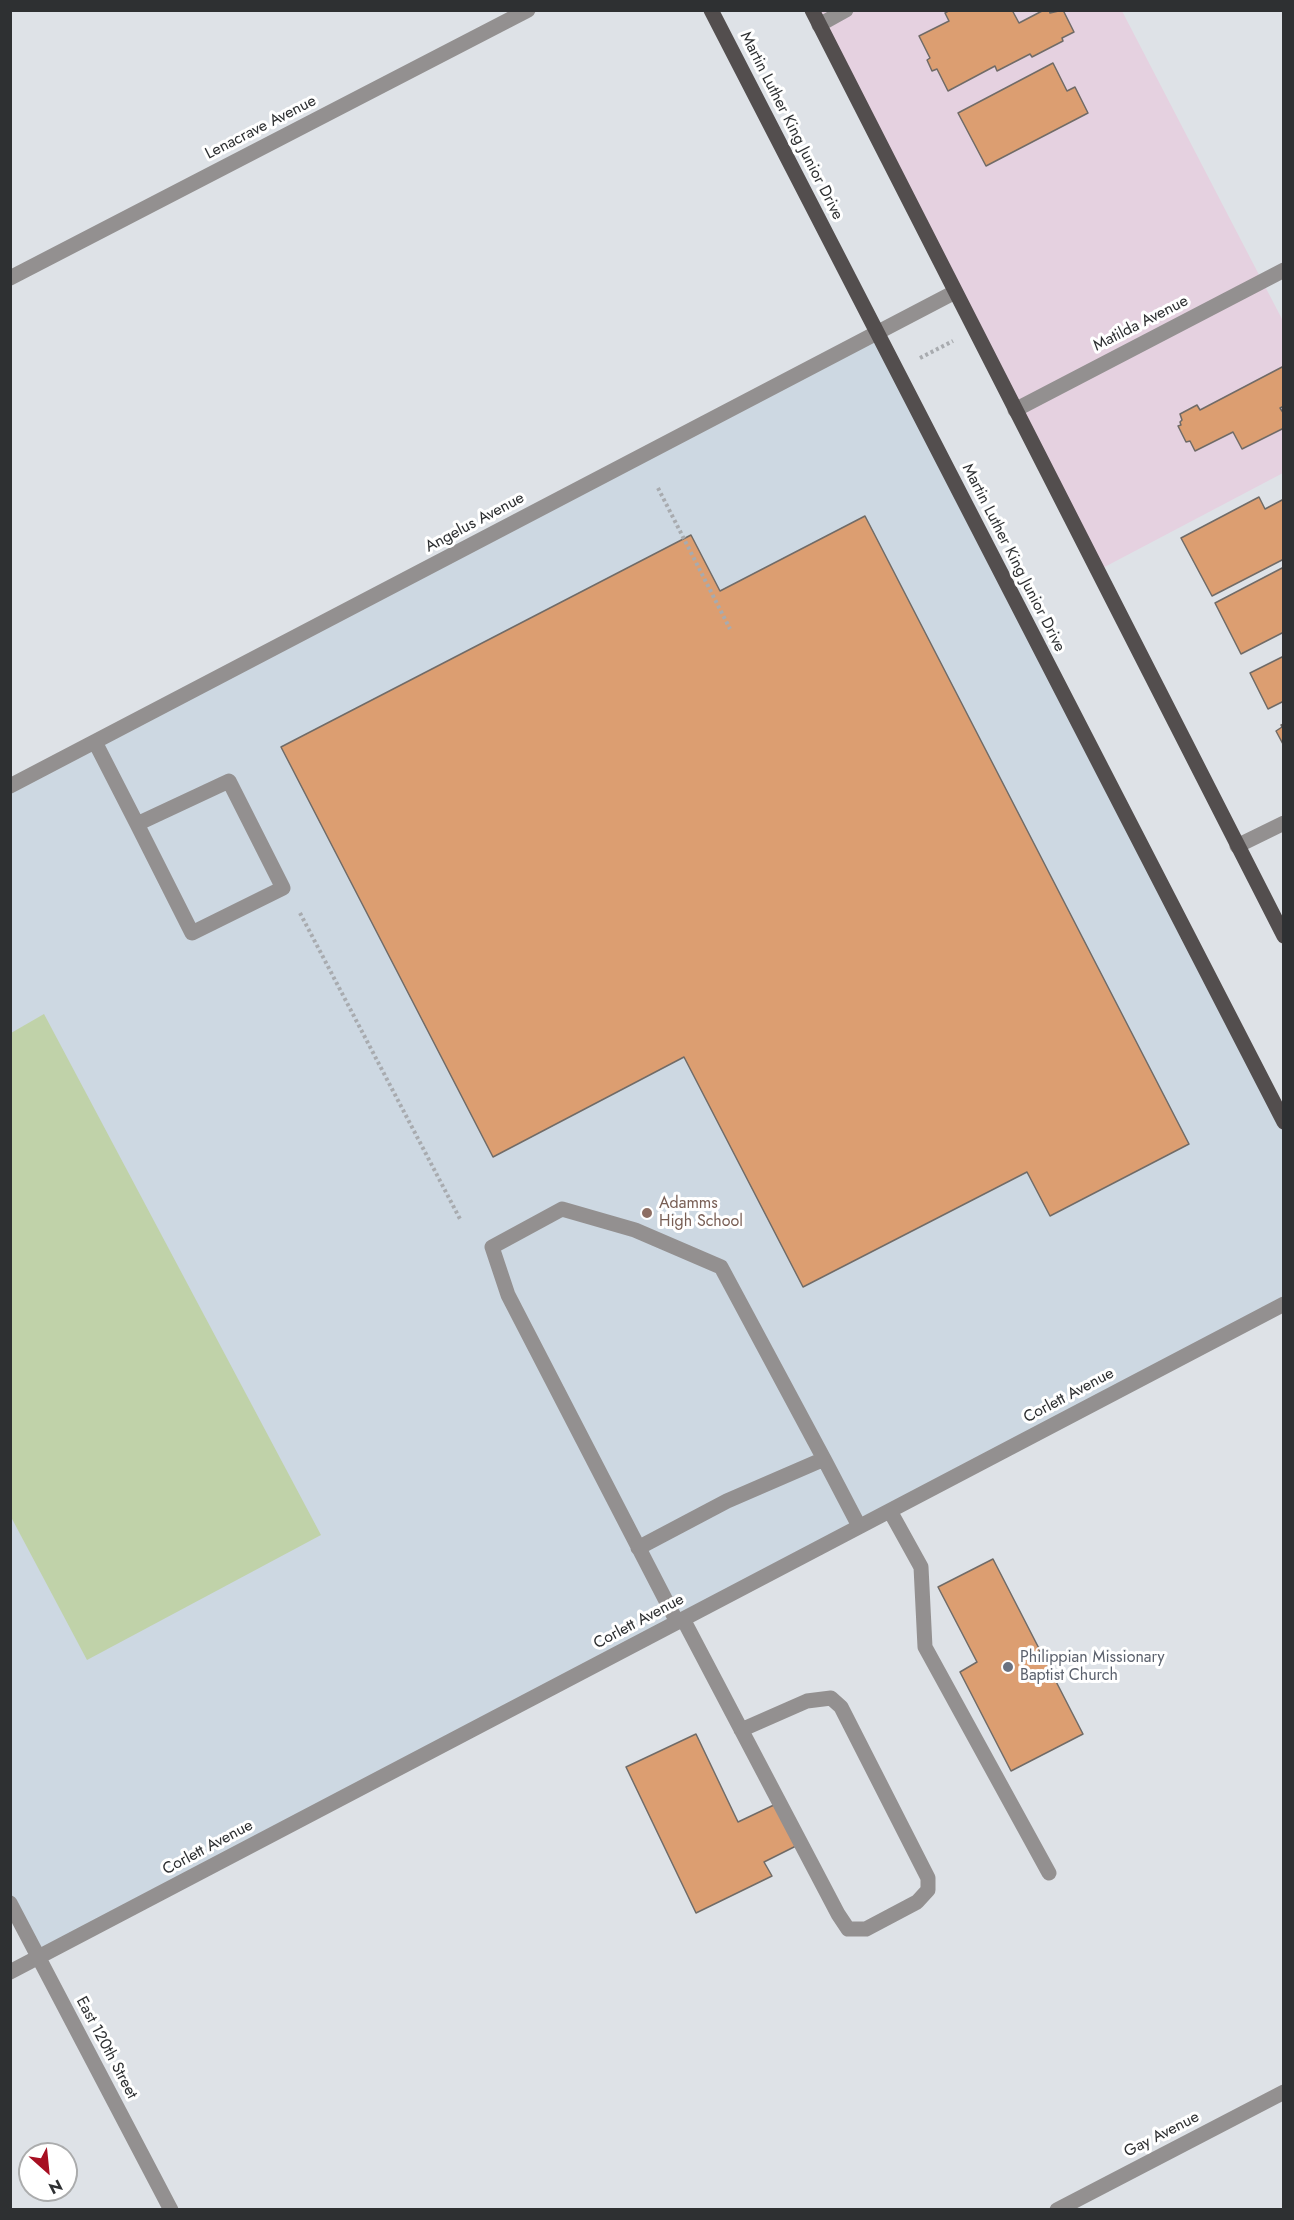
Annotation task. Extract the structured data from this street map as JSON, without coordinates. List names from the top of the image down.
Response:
{
  "streets": {
    "main road": ["Martin Luther King Junior Drive"],
    "street": [
      "Lenacrave Avenue",
      "Matilda Avenue",
      "Angelus Avenue",
      "Corlett Avenue",
      "East 120th Street",
      "Gay Avenue"
    ]
  },
  "crossings": [
    ["Martin Luther King Junior Drive", "Angelus Avenue"],
    ["Corlett Avenue", "East 120th Street"]
  ],
  "places": ["Adamms High School", "Philippian Missionary Baptist Church"],
  "north": "bottom right"
}
